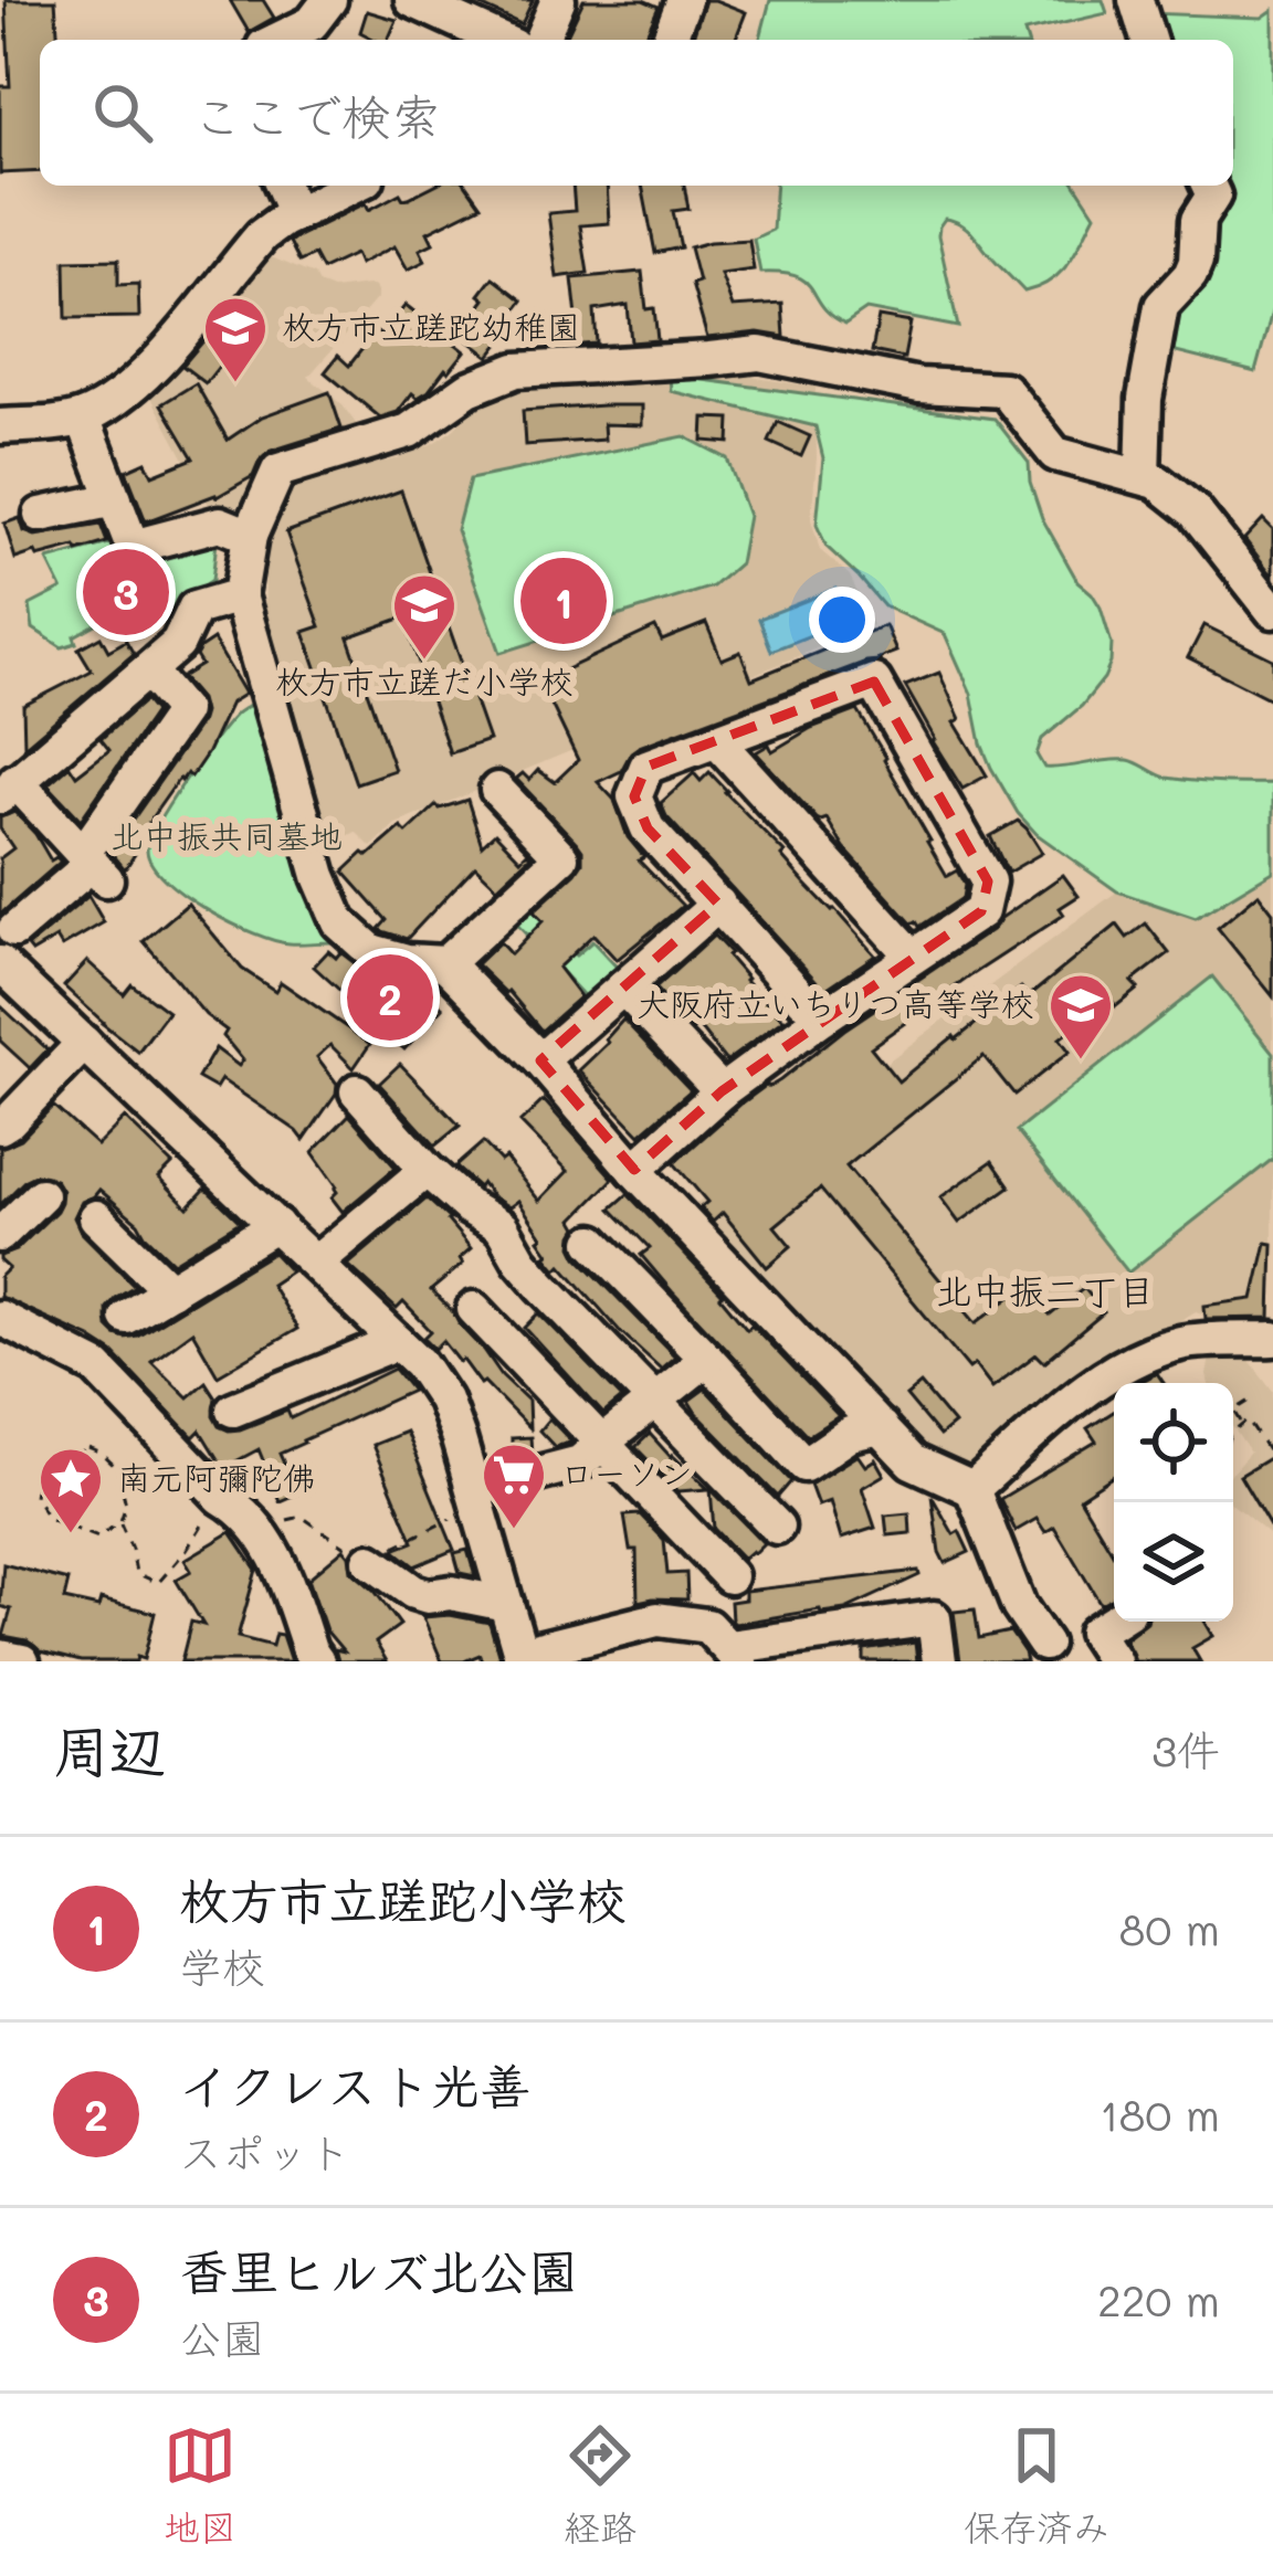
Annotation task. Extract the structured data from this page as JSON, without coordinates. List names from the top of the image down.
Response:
{
  "districts": ["北中振二丁目"],
  "parks": ["北中振共同墓地"],
  "places": {
    "school or university": ["枚方市立蹉跎幼稚園", "枚方市立蹉だ小学校", "大阪府立いちりつ高等学校"],
    "supermarket": ["ローソン"],
    "place": ["南元阿彌陀佛"]
  },
  "page": {
    "search": "ここで検索",
    "pins": ["3", "1", "2"],
    "heading": ["周辺", "3件"],
    "list": [
      {
        "mark": "1",
        "name": "枚方市立蹉跎小学校",
        "note": "学校",
        "value": "80 m"
      },
      {
        "mark": "2",
        "name": "イクレスト光善",
        "note": "スポット",
        "value": "180 m"
      },
      {
        "mark": "3",
        "name": "香里ヒルズ北公園",
        "note": "公園",
        "value": "220 m"
      }
    ],
    "nav": ["地図", "経路", "保存済み"]
  }
}
